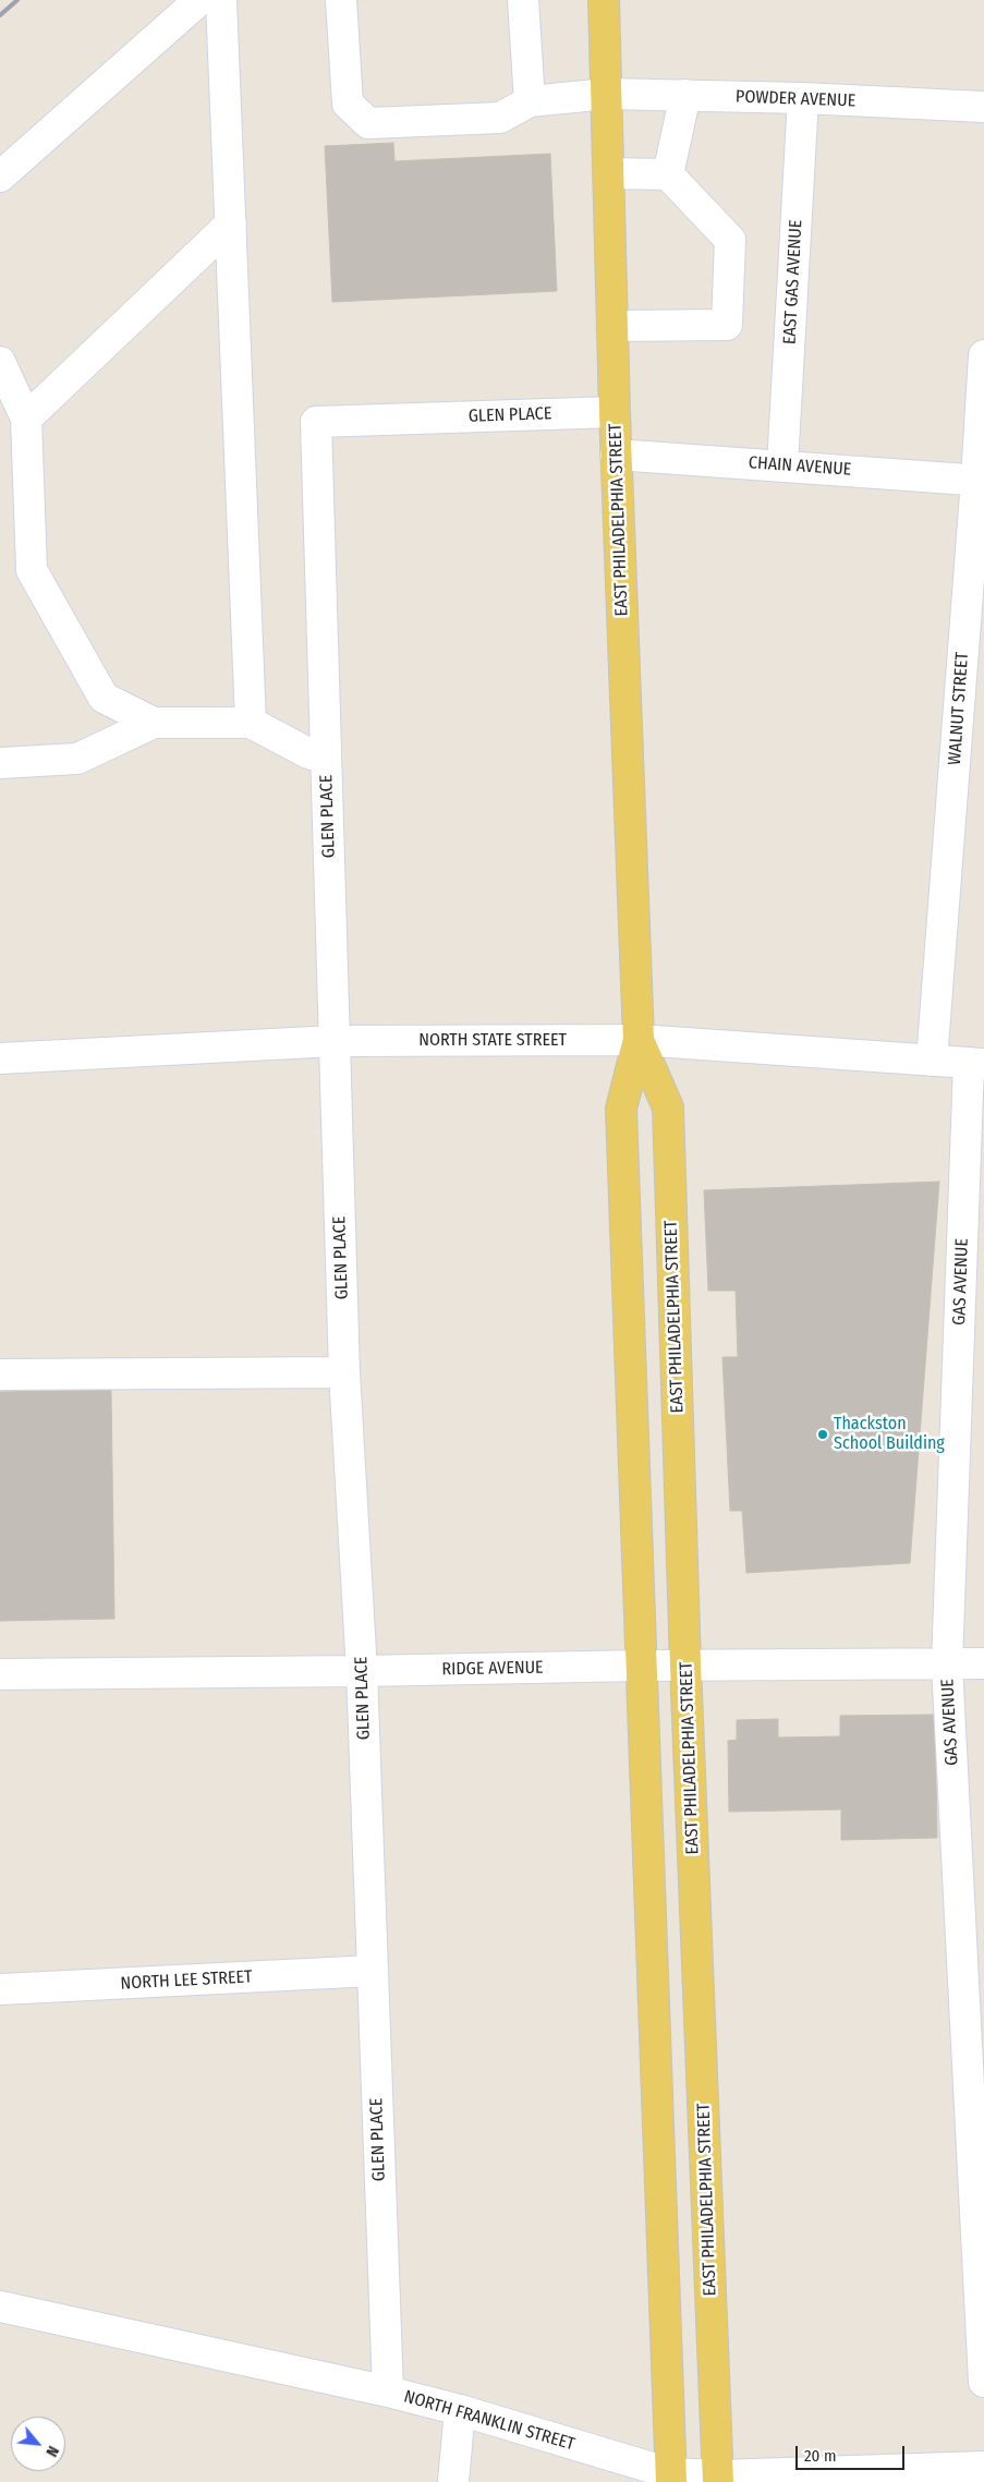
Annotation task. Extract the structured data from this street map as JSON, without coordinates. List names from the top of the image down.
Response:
{
  "streets": {
    "main road": ["EAST PHILADELPHIA STREET"],
    "street": [
      "POWDER AVENUE",
      "EAST GAS AVENUE",
      "GLEN PLACE",
      "CHAIN AVENUE",
      "WALNUT STREET",
      "NORTH STATE STREET",
      "GAS AVENUE",
      "RIDGE AVENUE",
      "NORTH LEE STREET",
      "NORTH FRANKLIN STREET"
    ]
  },
  "crossings": [
    ["POWDER AVENUE", "EAST GAS AVENUE"],
    ["POWDER AVENUE", "EAST PHILADELPHIA STREET"],
    ["EAST GAS AVENUE", "CHAIN AVENUE"],
    ["GLEN PLACE", "EAST PHILADELPHIA STREET"],
    ["GLEN PLACE", "NORTH STATE STREET"],
    ["GLEN PLACE", "RIDGE AVENUE"],
    ["GLEN PLACE", "NORTH LEE STREET"],
    ["GLEN PLACE", "NORTH FRANKLIN STREET"],
    ["CHAIN AVENUE", "EAST PHILADELPHIA STREET"],
    ["CHAIN AVENUE", "WALNUT STREET"],
    ["EAST PHILADELPHIA STREET", "NORTH STATE STREET"],
    ["EAST PHILADELPHIA STREET", "RIDGE AVENUE"],
    ["EAST PHILADELPHIA STREET", "NORTH FRANKLIN STREET"],
    ["WALNUT STREET", "NORTH STATE STREET"],
    ["NORTH STATE STREET", "GAS AVENUE"],
    ["GAS AVENUE", "RIDGE AVENUE"]
  ],
  "places": ["Thackston School Building"],
  "scale_bar": "20 m",
  "north": "bottom right"
}
